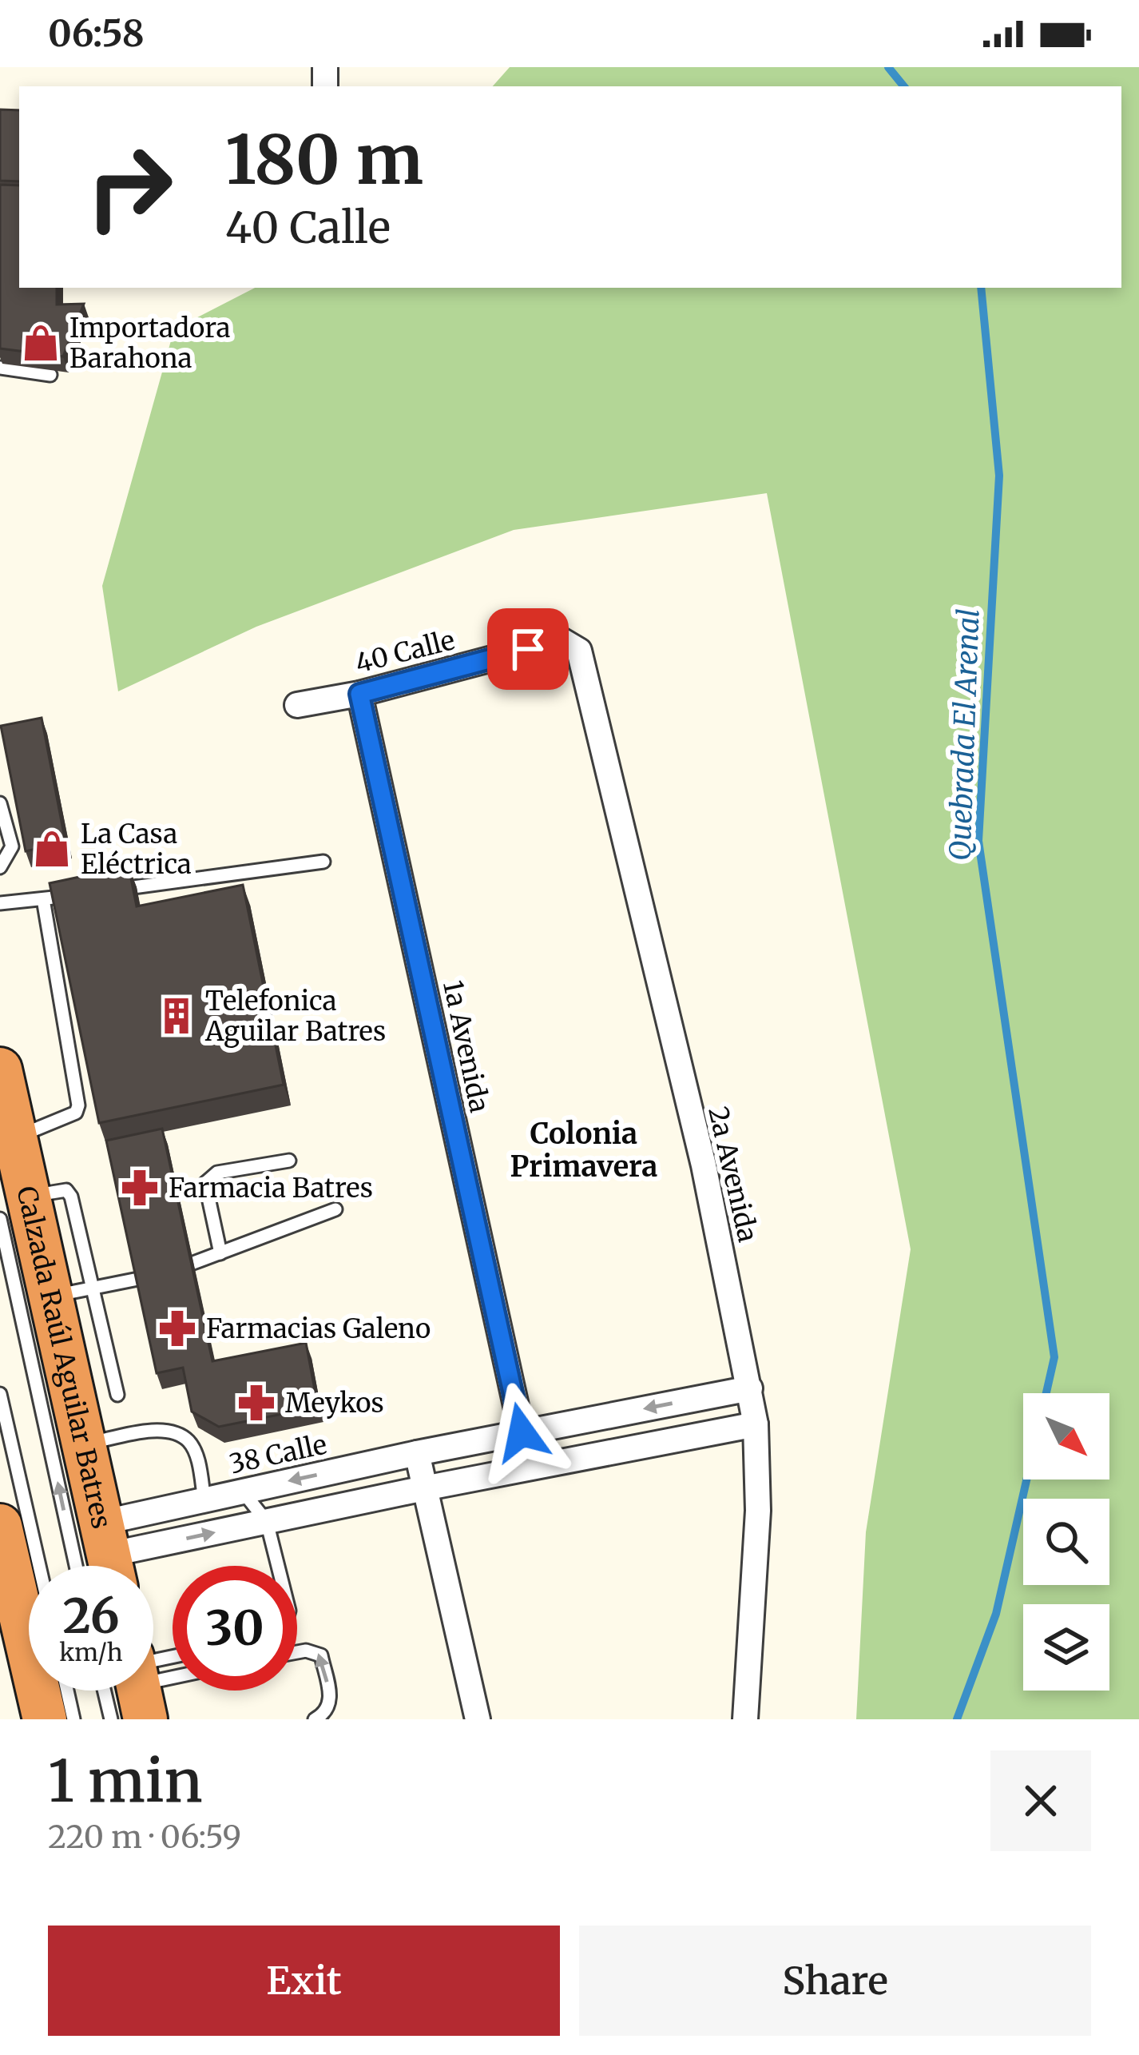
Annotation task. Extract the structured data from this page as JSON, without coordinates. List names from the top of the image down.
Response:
{
  "streets": {
    "highway": ["Calzada Raúl Aguilar Batres"],
    "street": [
      "40 Calle",
      "1a Avenida",
      "2a Avenida",
      "38 Calle"
    ]
  },
  "crossings": [
    ["40 Calle", "1a Avenida"],
    ["40 Calle", "2a Avenida"],
    ["1a Avenida", "38 Calle"],
    ["2a Avenida", "38 Calle"],
    ["Calzada Raúl Aguilar Batres", "38 Calle"]
  ],
  "districts": ["Colonia Primavera"],
  "water": ["Quebrada El Arenal"],
  "places": {
    "shop": ["Importadora Barahona", "La Casa Eléctrica"],
    "building": ["Telefonica Aguilar Batres"],
    "pharmacy": ["Farmacia Batres", "Farmacias Galeno", "Meykos"]
  },
  "north": "bottom right",
  "page": {
    "status": "06:58",
    "turn": ["180 m", "40 Calle"],
    "speed": "26 km/h",
    "limit": "30",
    "heading": ["1 min", "220 m · 06:59"],
    "buttons": ["Exit", "Share"]
  }
}
